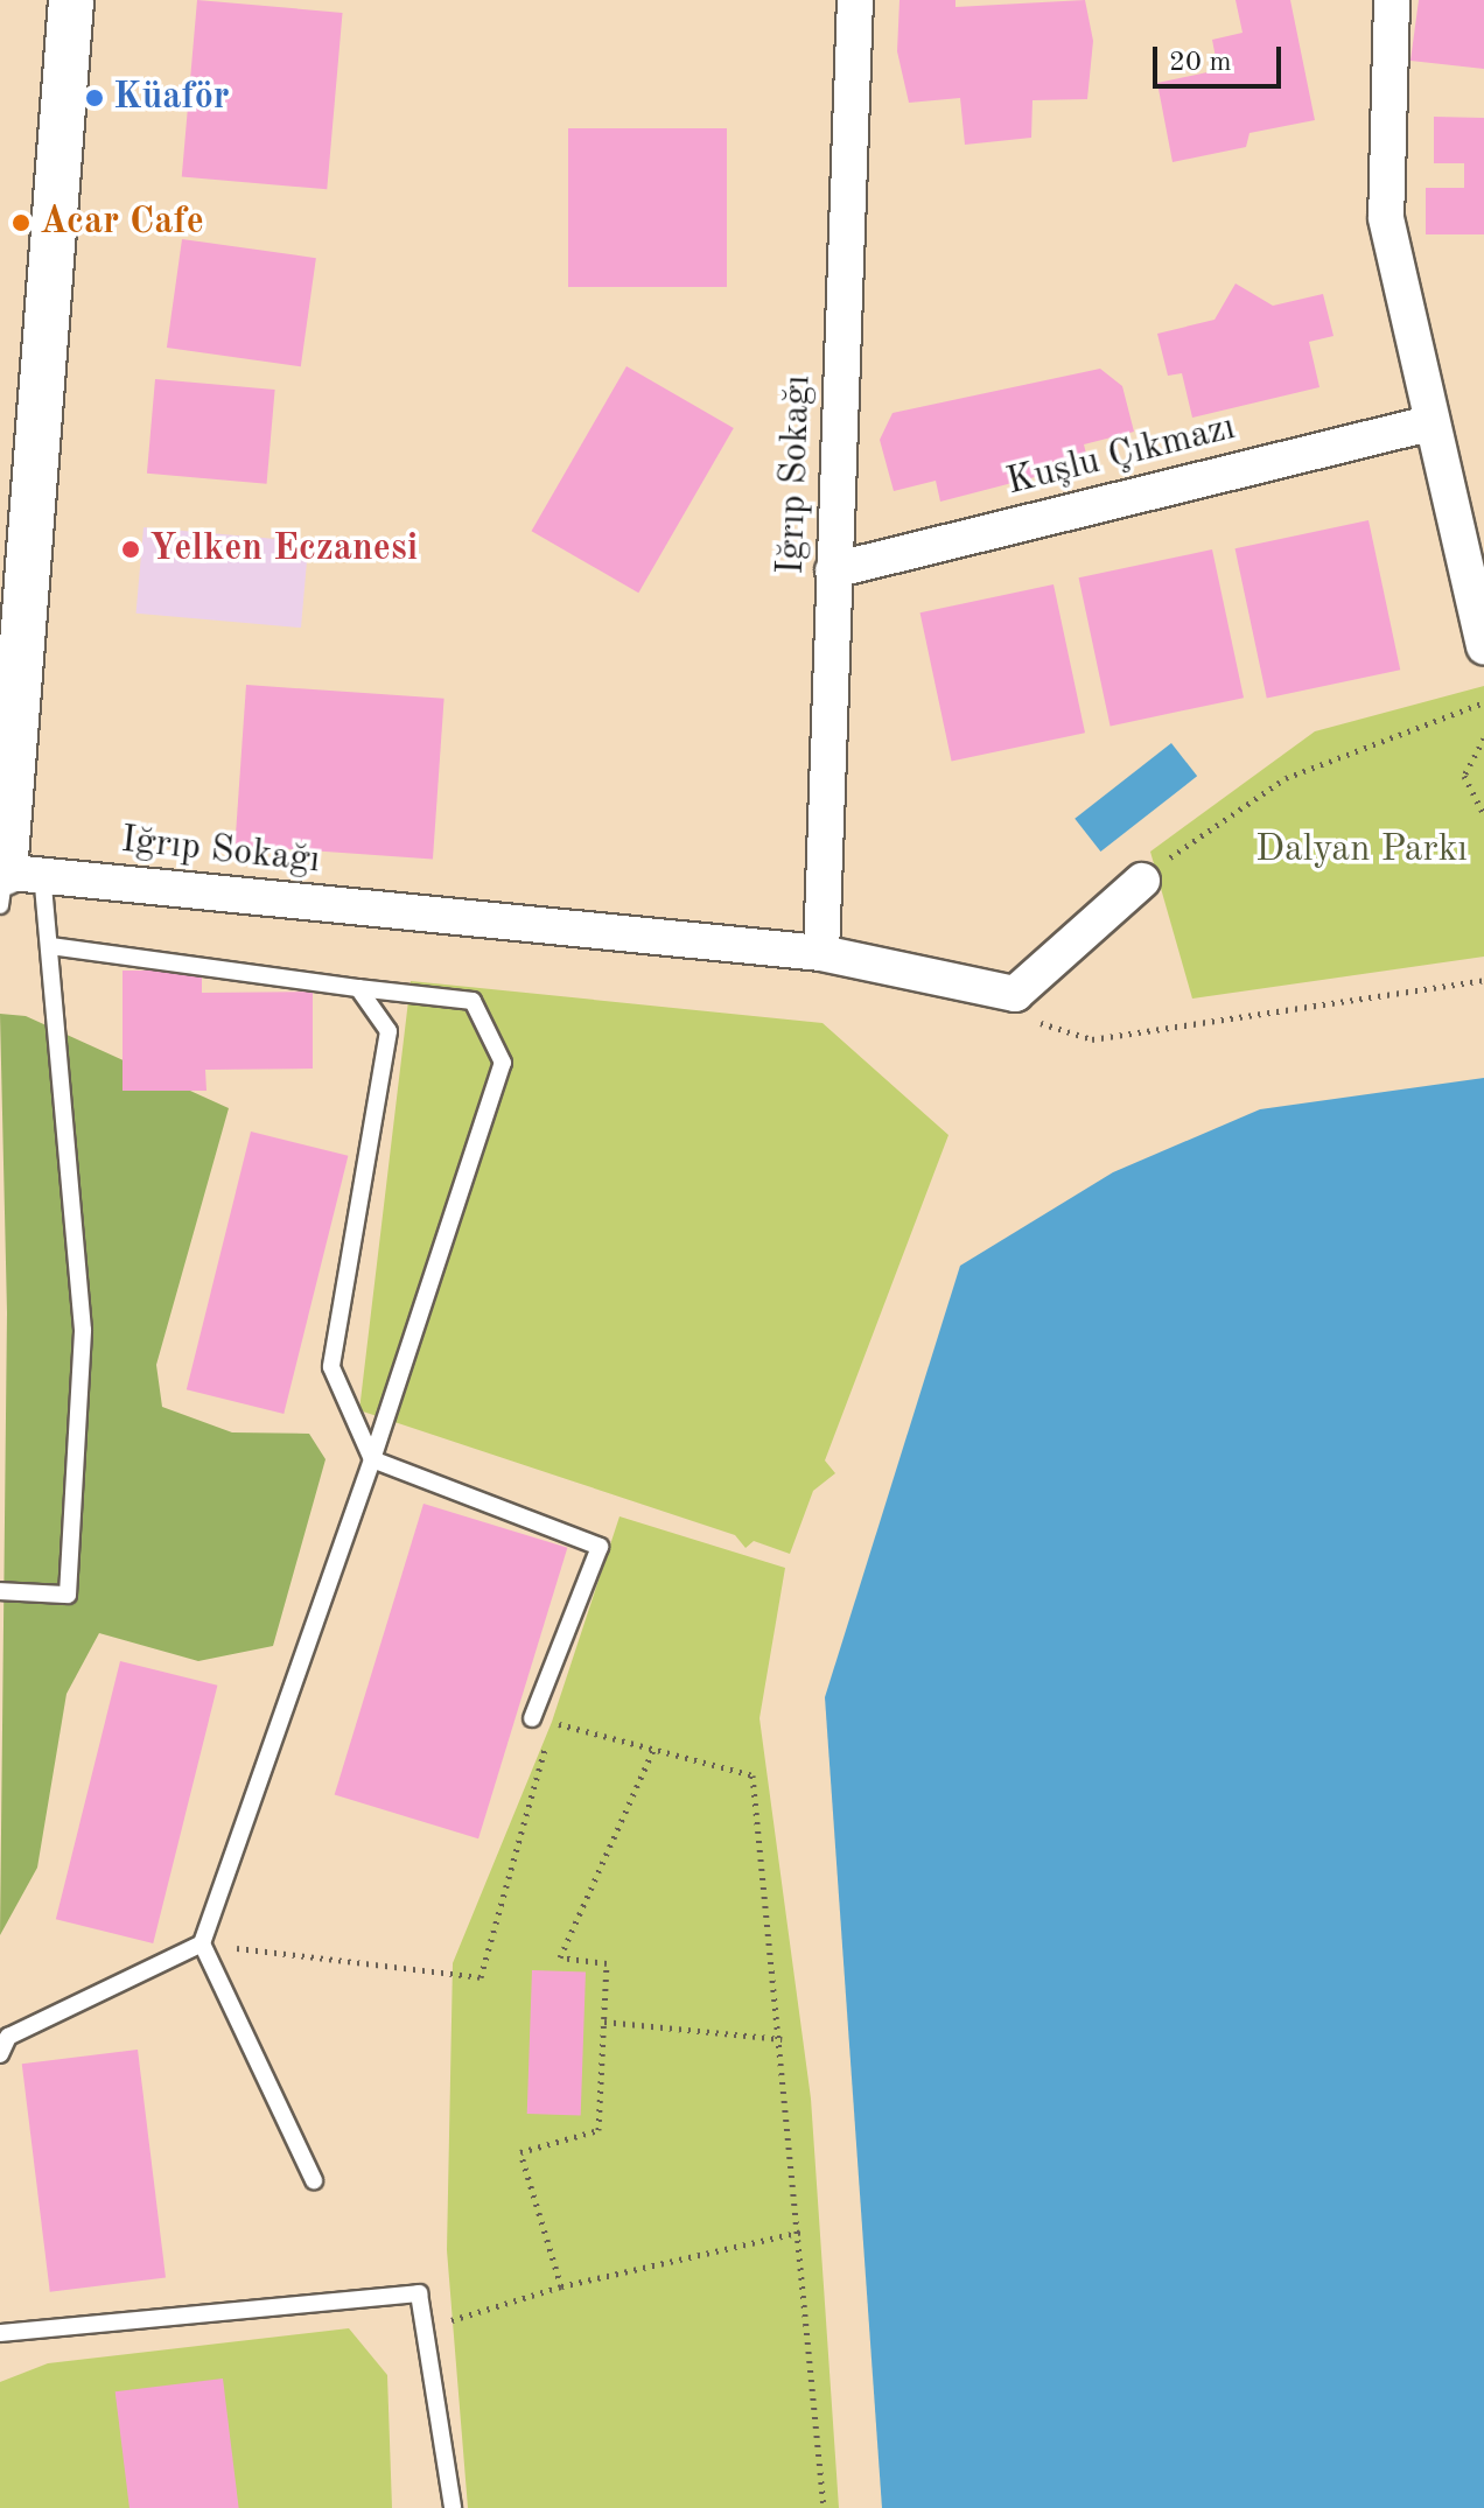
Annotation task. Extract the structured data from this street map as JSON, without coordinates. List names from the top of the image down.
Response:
{
  "streets": {
    "street": ["Kuşlu Çıkmazı", "Iğrıp Sokağı"]
  },
  "crossings": [
    ["Kuşlu Çıkmazı", "Iğrıp Sokağı"]
  ],
  "parks": ["Dalyan Parkı"],
  "places": ["Küaför", "Acar Cafe", "Yelken Eczanesi"],
  "scale_bar": "20 m"
}
